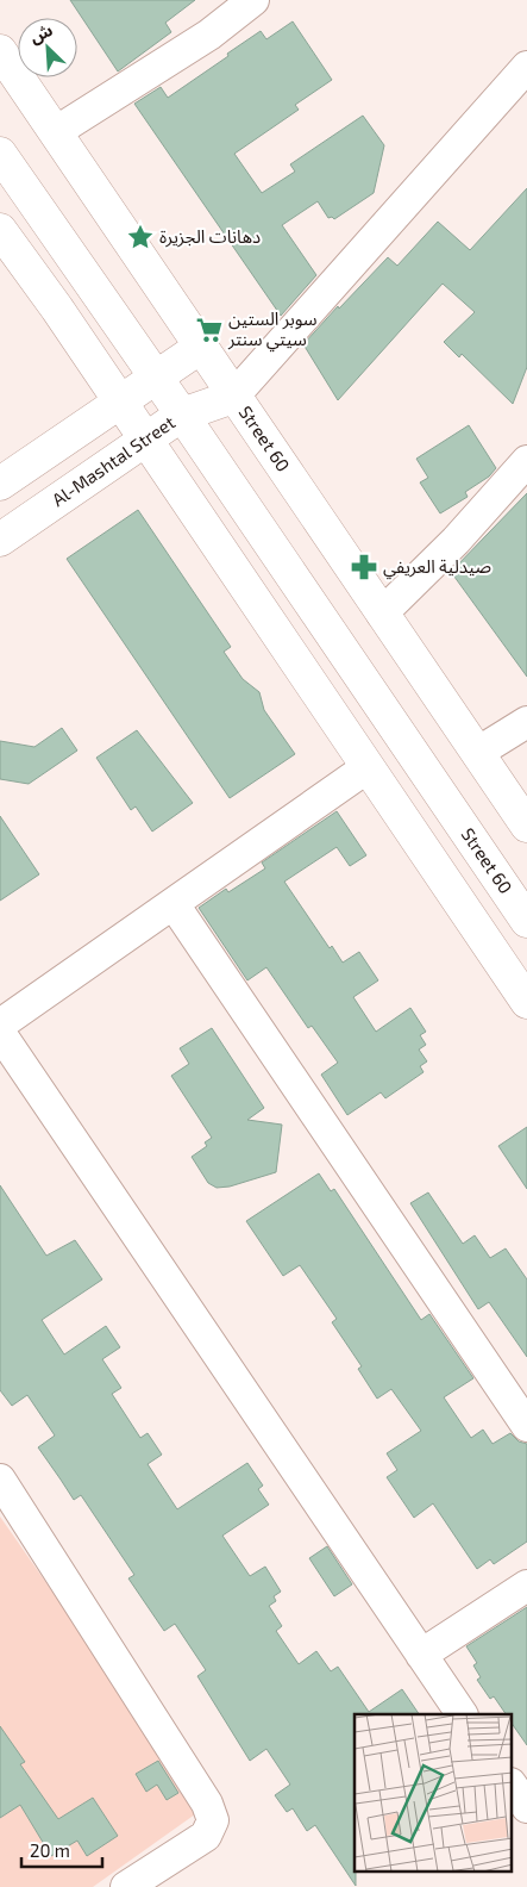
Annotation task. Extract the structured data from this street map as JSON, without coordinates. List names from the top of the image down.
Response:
{
  "streets": {
    "main road": ["Street 60", "Al-Mashtal Street"]
  },
  "crossings": [
    ["Street 60", "Al-Mashtal Street"]
  ],
  "places": {
    "place": ["دهانات الجزيرة"],
    "supermarket": ["سوبر الستين سيتي سنتر"],
    "pharmacy": ["صيدلية العريفي"]
  },
  "scale_bar": "20 m",
  "north": "top left"
}
